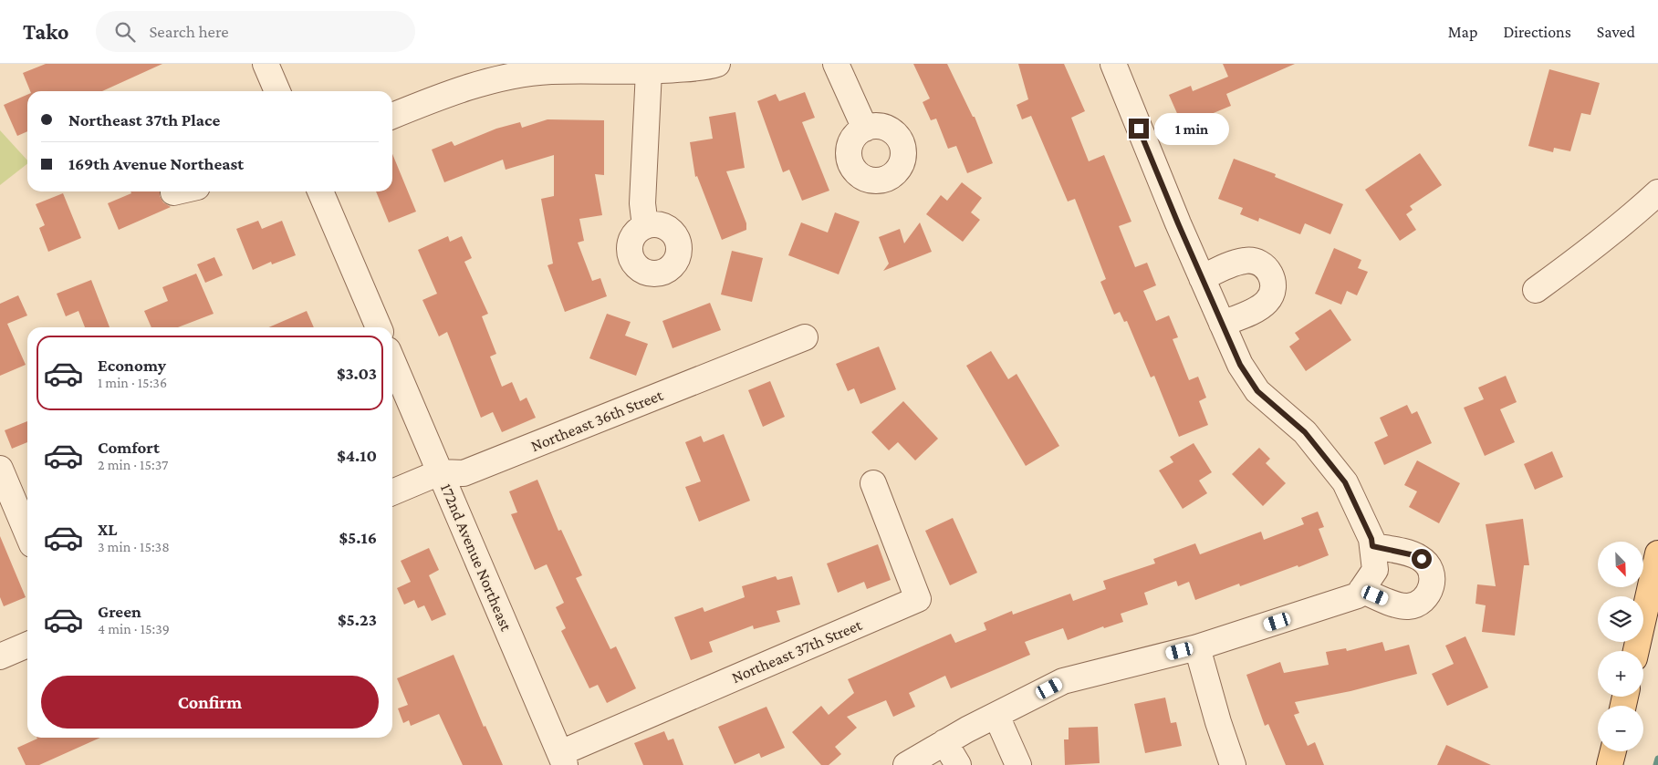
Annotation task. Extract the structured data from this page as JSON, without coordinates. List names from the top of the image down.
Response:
{
  "streets": {
    "street": ["Northeast 36th Street", "172nd Avenue Northeast", "Northeast 37th Street"]
  },
  "crossings": [
    ["Northeast 36th Street", "172nd Avenue Northeast"],
    ["172nd Avenue Northeast", "Northeast 37th Street"]
  ],
  "north": "bottom right",
  "page": {
    "header": "Tako",
    "search": "Search here",
    "nav": ["Map", "Directions", "Saved"],
    "banner": ["Northeast 37th Place", "169th Avenue Northeast"],
    "bubble": "1 min",
    "list": [
      {
        "name": "Economy",
        "note": "1 min · 15:36",
        "value": "$3.03"
      },
      {
        "name": "Comfort",
        "note": "2 min · 15:37",
        "value": "$4.10"
      },
      {
        "name": "XL",
        "note": "3 min · 15:38",
        "value": "$5.16"
      },
      {
        "name": "Green",
        "note": "4 min · 15:39",
        "value": "$5.23"
      }
    ],
    "map_buttons": ["+", "−"],
    "buttons": "Confirm"
  }
}
